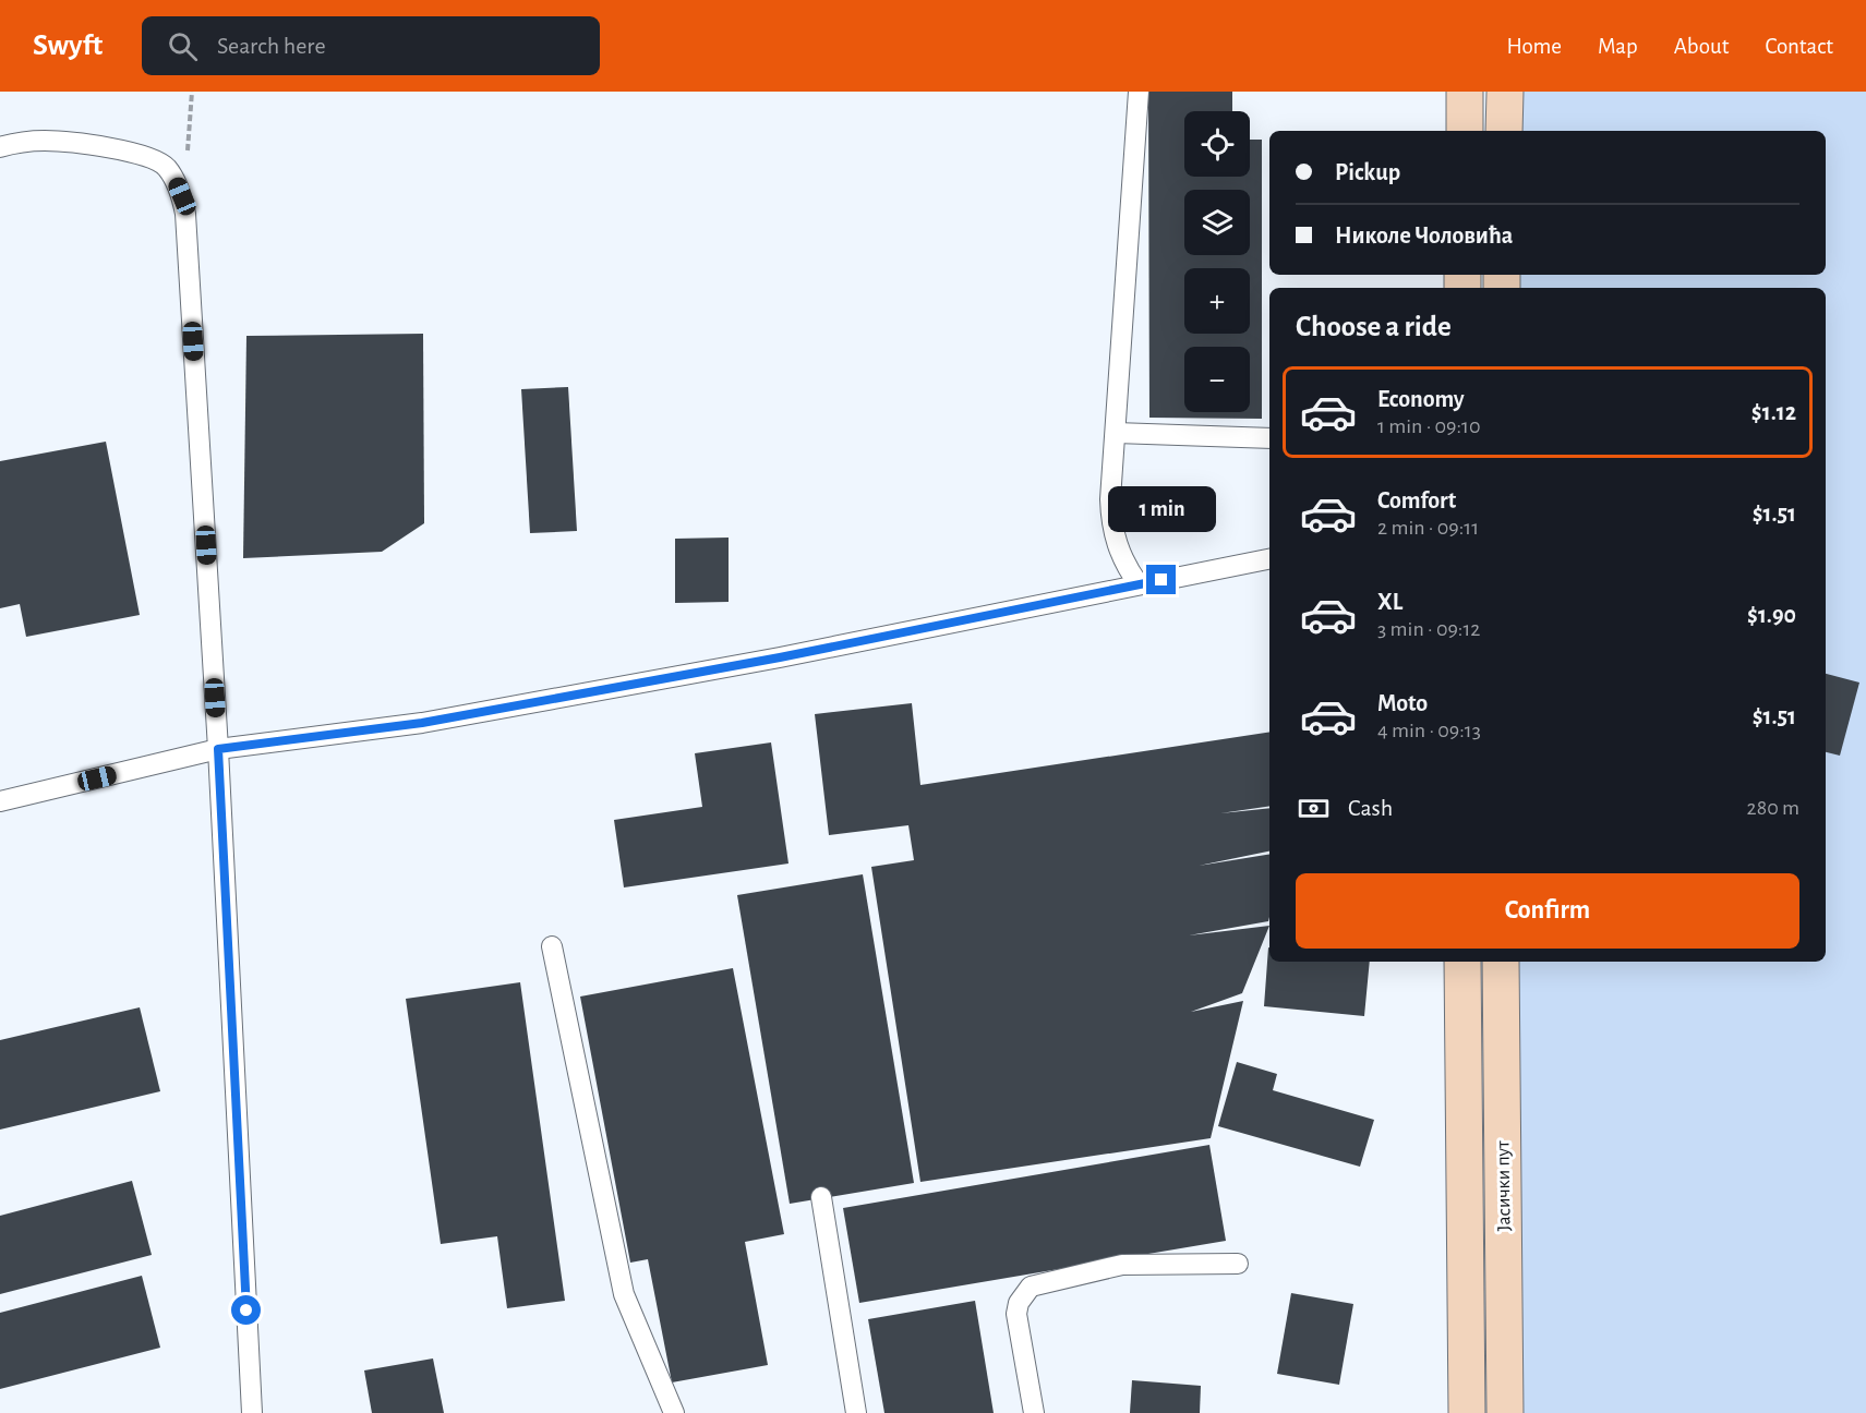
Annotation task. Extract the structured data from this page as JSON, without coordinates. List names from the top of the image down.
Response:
{
  "streets": {
    "main road": ["Јасички пут"]
  },
  "page": {
    "header": "Swyft",
    "search": "Search here",
    "nav": [
      "Home",
      "Map",
      "About",
      "Contact"
    ],
    "map_buttons": ["+", "−"],
    "banner": ["Pickup", "Николе Чоловића"],
    "heading": "Choose a ride",
    "list": [
      {
        "name": "Economy",
        "note": "1 min · 09:10",
        "value": "$1.12"
      },
      {
        "name": "Comfort",
        "note": "2 min · 09:11",
        "value": "$1.51"
      },
      {
        "name": "XL",
        "note": "3 min · 09:12",
        "value": "$1.90"
      },
      {
        "name": "Moto",
        "note": "4 min · 09:13",
        "value": "$1.51"
      }
    ],
    "bubble": "1 min",
    "pay": ["Cash", "280 m"],
    "buttons": "Confirm"
  }
}
